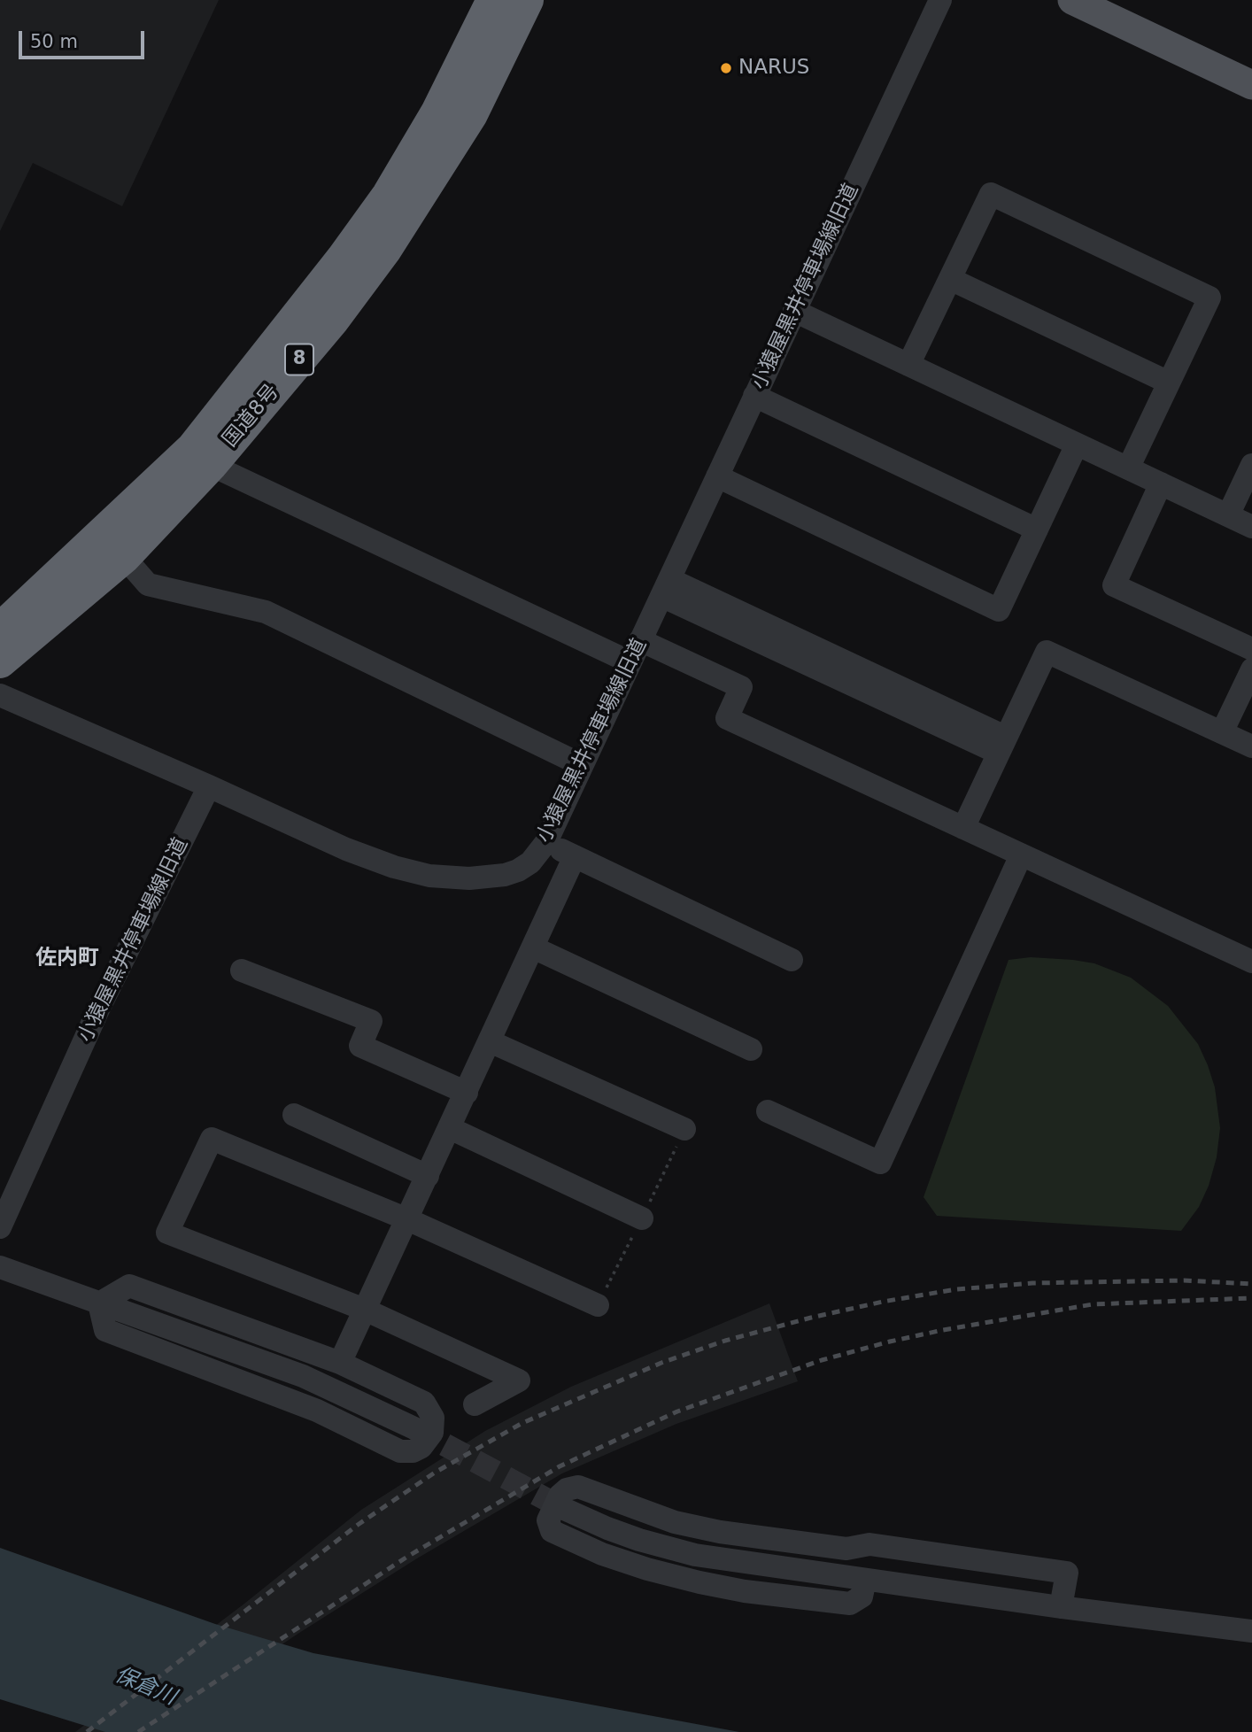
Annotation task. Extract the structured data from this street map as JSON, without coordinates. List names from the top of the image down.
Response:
{
  "streets": {
    "highway": ["8", "国道8号"],
    "street": ["小猿屋黒井停車場線旧道"]
  },
  "districts": ["佐内町"],
  "water": ["保倉川"],
  "places": ["NARUS"],
  "scale_bar": "50 m"
}
